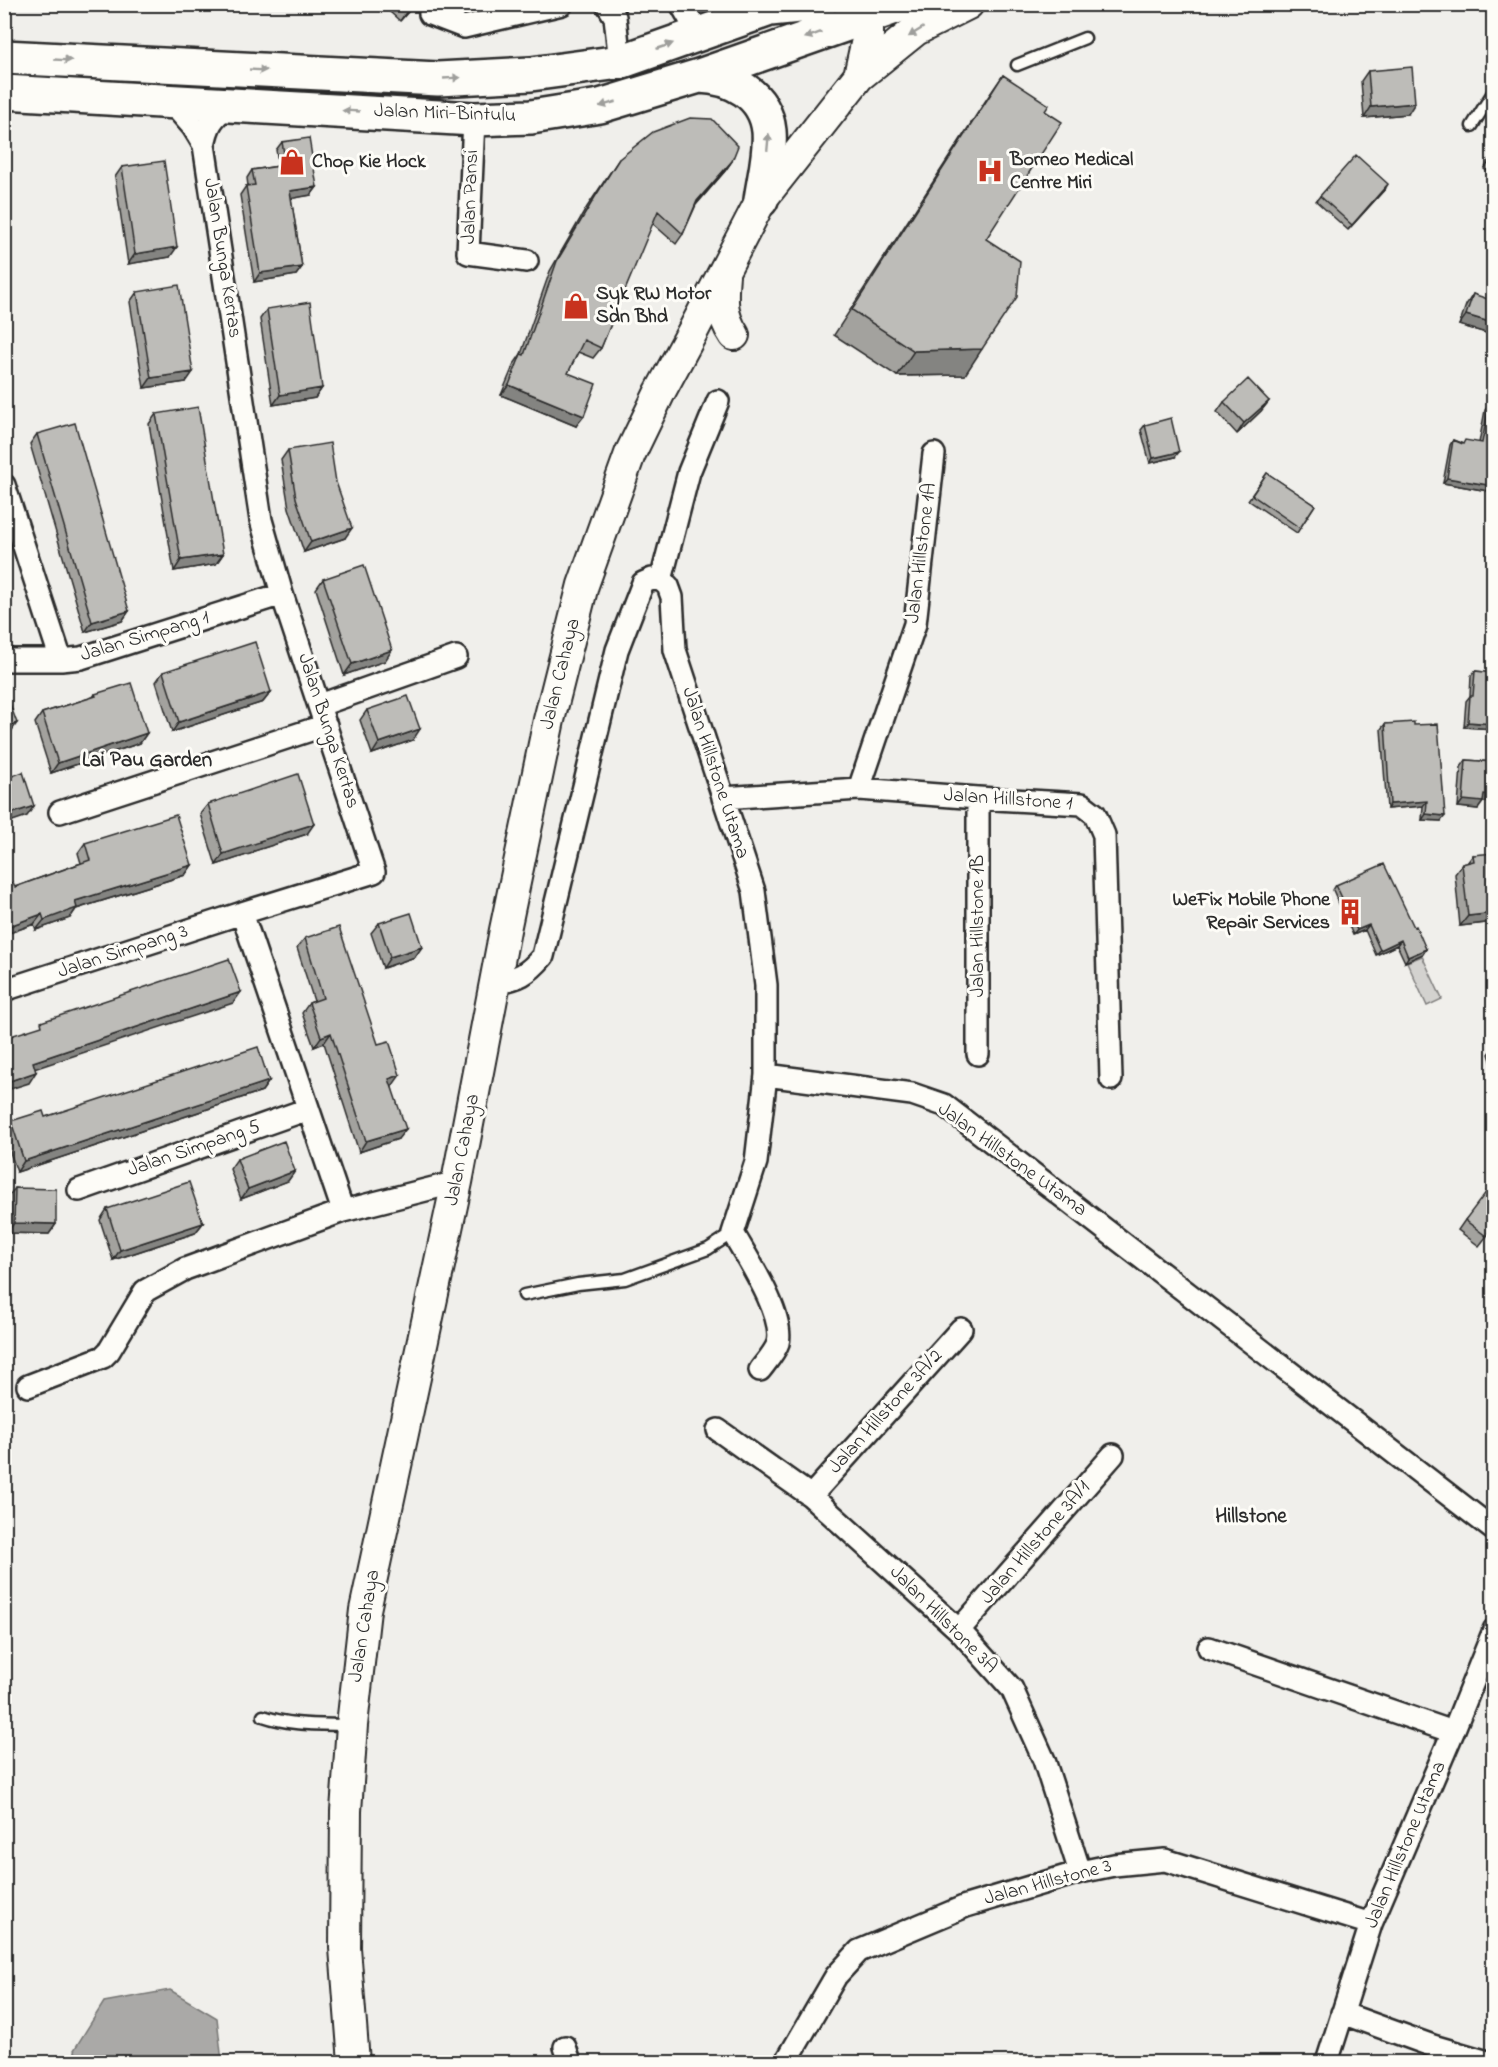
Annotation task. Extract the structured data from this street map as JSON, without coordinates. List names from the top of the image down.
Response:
{
  "streets": {
    "highway": ["Jalan Miri-Bintulu"],
    "street": [
      "Jalan Pansi",
      "Jalan Bunga Kertas",
      "Jalan Hillstone 1A",
      "Jalan Simpang 1",
      "Jalan Cahaya",
      "Jalan Hillstone Utama",
      "Jalan Hillstone 1",
      "Jalan Hillstone 1B",
      "Jalan Simpang 3",
      "Jalan Simpang 5",
      "Jalan Hillstone 3A/2",
      "Jalan Hillstone 3A/1",
      "Jalan Hillstone 3A",
      "Jalan Hillstone 3"
    ]
  },
  "crossings": [
    ["Jalan Miri-Bintulu", "Jalan Pansi"],
    ["Jalan Miri-Bintulu", "Jalan Bunga Kertas"],
    ["Jalan Bunga Kertas", "Jalan Simpang 1"],
    ["Jalan Bunga Kertas", "Jalan Simpang 3"],
    ["Jalan Hillstone 1A", "Jalan Hillstone 1"],
    ["Jalan Hillstone Utama", "Jalan Hillstone 1"],
    ["Jalan Hillstone Utama", "Jalan Hillstone 3"],
    ["Jalan Hillstone 1", "Jalan Hillstone 1B"],
    ["Jalan Hillstone 3A/2", "Jalan Hillstone 3A"],
    ["Jalan Hillstone 3A/1", "Jalan Hillstone 3A"],
    ["Jalan Hillstone 3A", "Jalan Hillstone 3"]
  ],
  "districts": ["Lai Pau Garden", "Hillstone"],
  "places": {
    "shop": ["Chop Kie Hock", "Syk RW Motor Sdn Bhd"],
    "hospital": ["Borneo Medical Centre Miri"],
    "building": ["WeFix Mobile Phone Repair Services"]
  }
}
